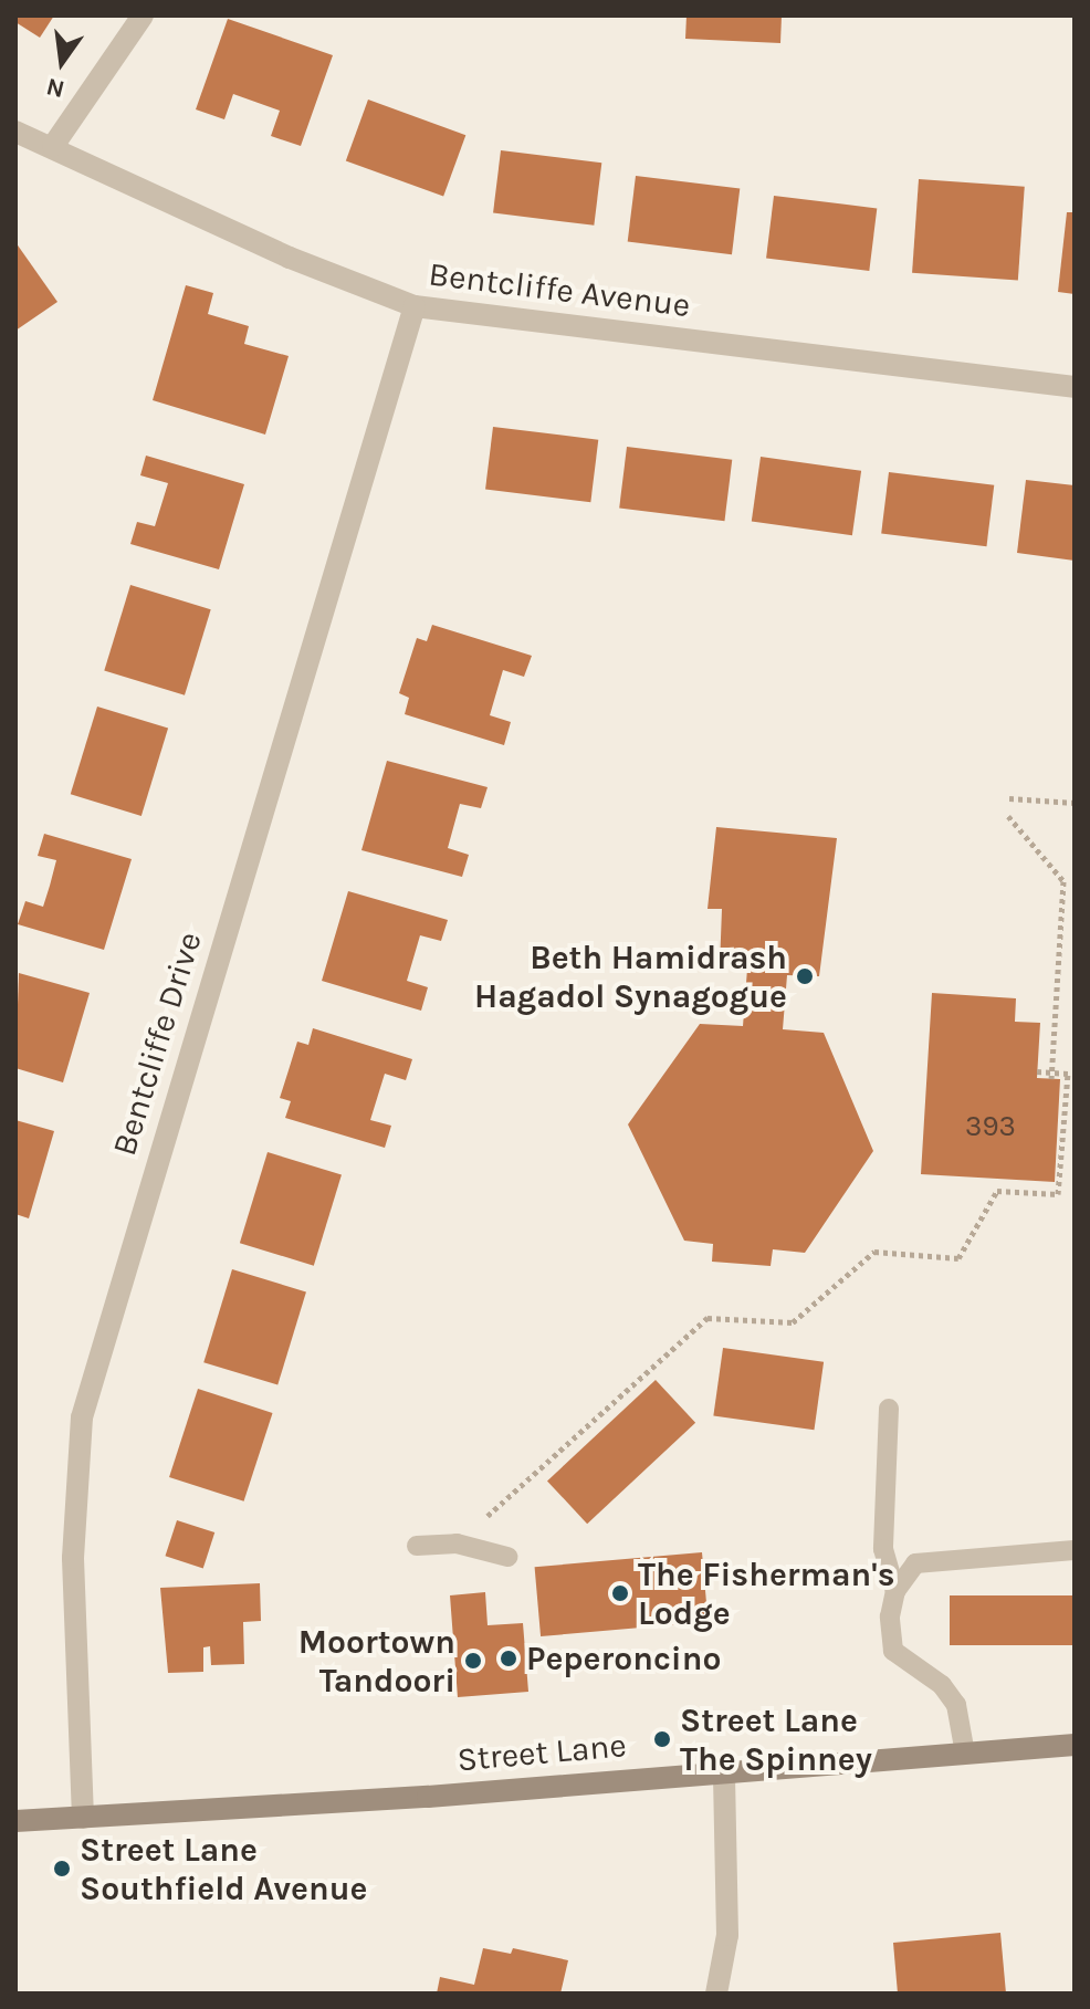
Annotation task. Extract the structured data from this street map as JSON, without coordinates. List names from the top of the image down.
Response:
{
  "streets": {
    "street": ["Bentcliffe Avenue", "Bentcliffe Drive", "Street Lane"]
  },
  "crossings": [
    ["Bentcliffe Avenue", "Bentcliffe Drive"],
    ["Bentcliffe Drive", "Street Lane"]
  ],
  "places": [
    "Beth Hamidrash Hagadol Synagogue",
    "The Fisherman's Lodge",
    "Peperoncino",
    "Moortown Tandoori",
    "Street Lane The Spinney",
    "Street Lane Southfield Avenue"
  ],
  "house_numbers": ["393"],
  "north": "bottom"
}
